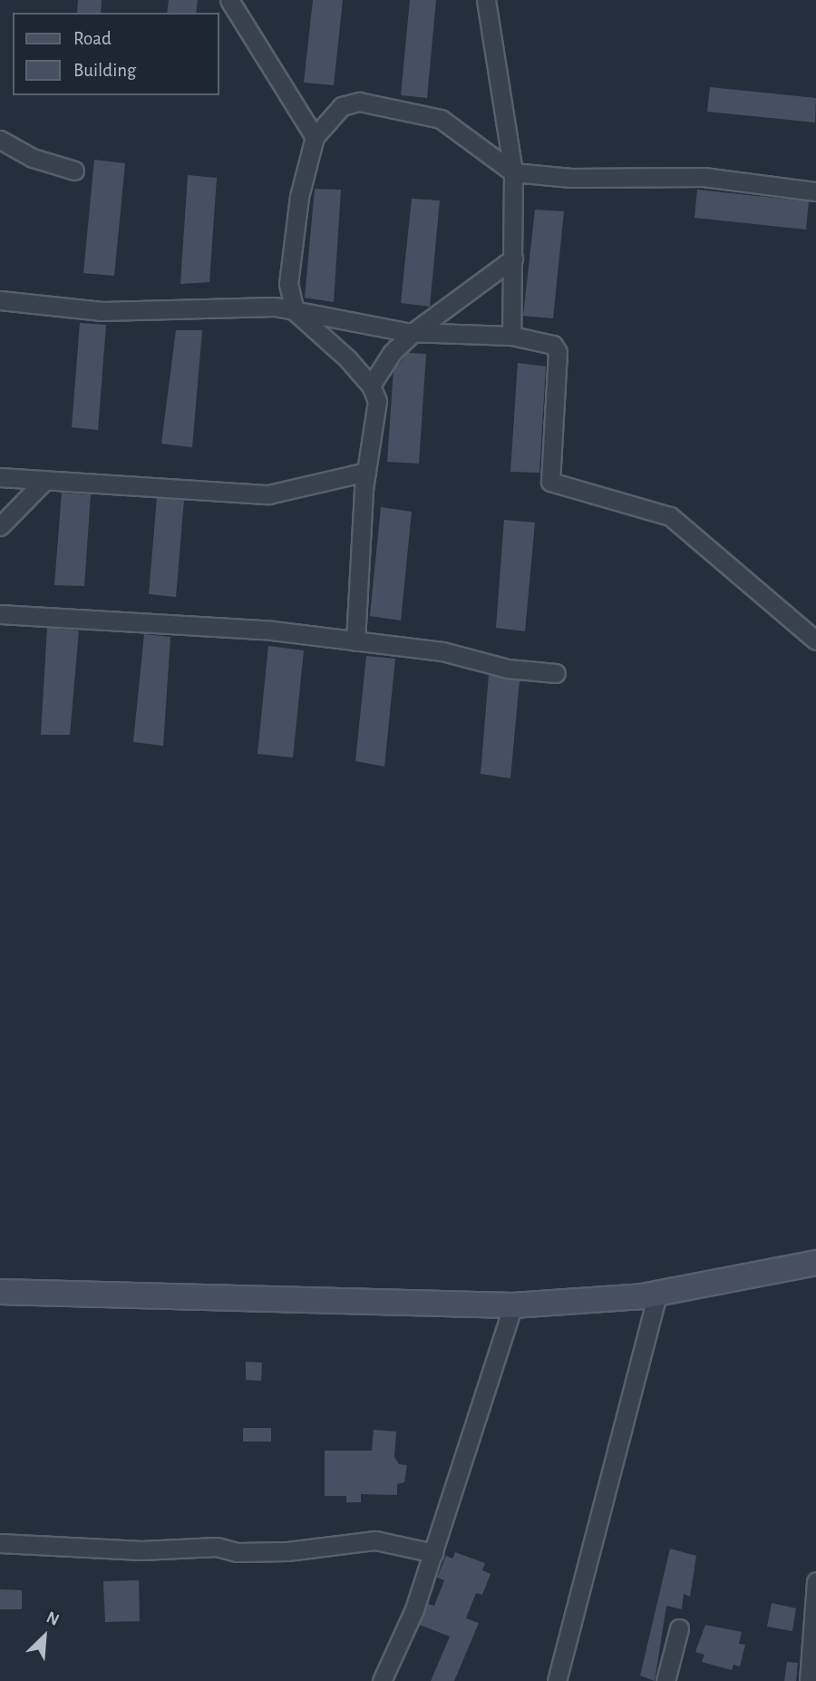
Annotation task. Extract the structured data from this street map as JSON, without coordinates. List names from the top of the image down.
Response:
{
  "legend": ["Road", "Building"],
  "north": "top right"
}
